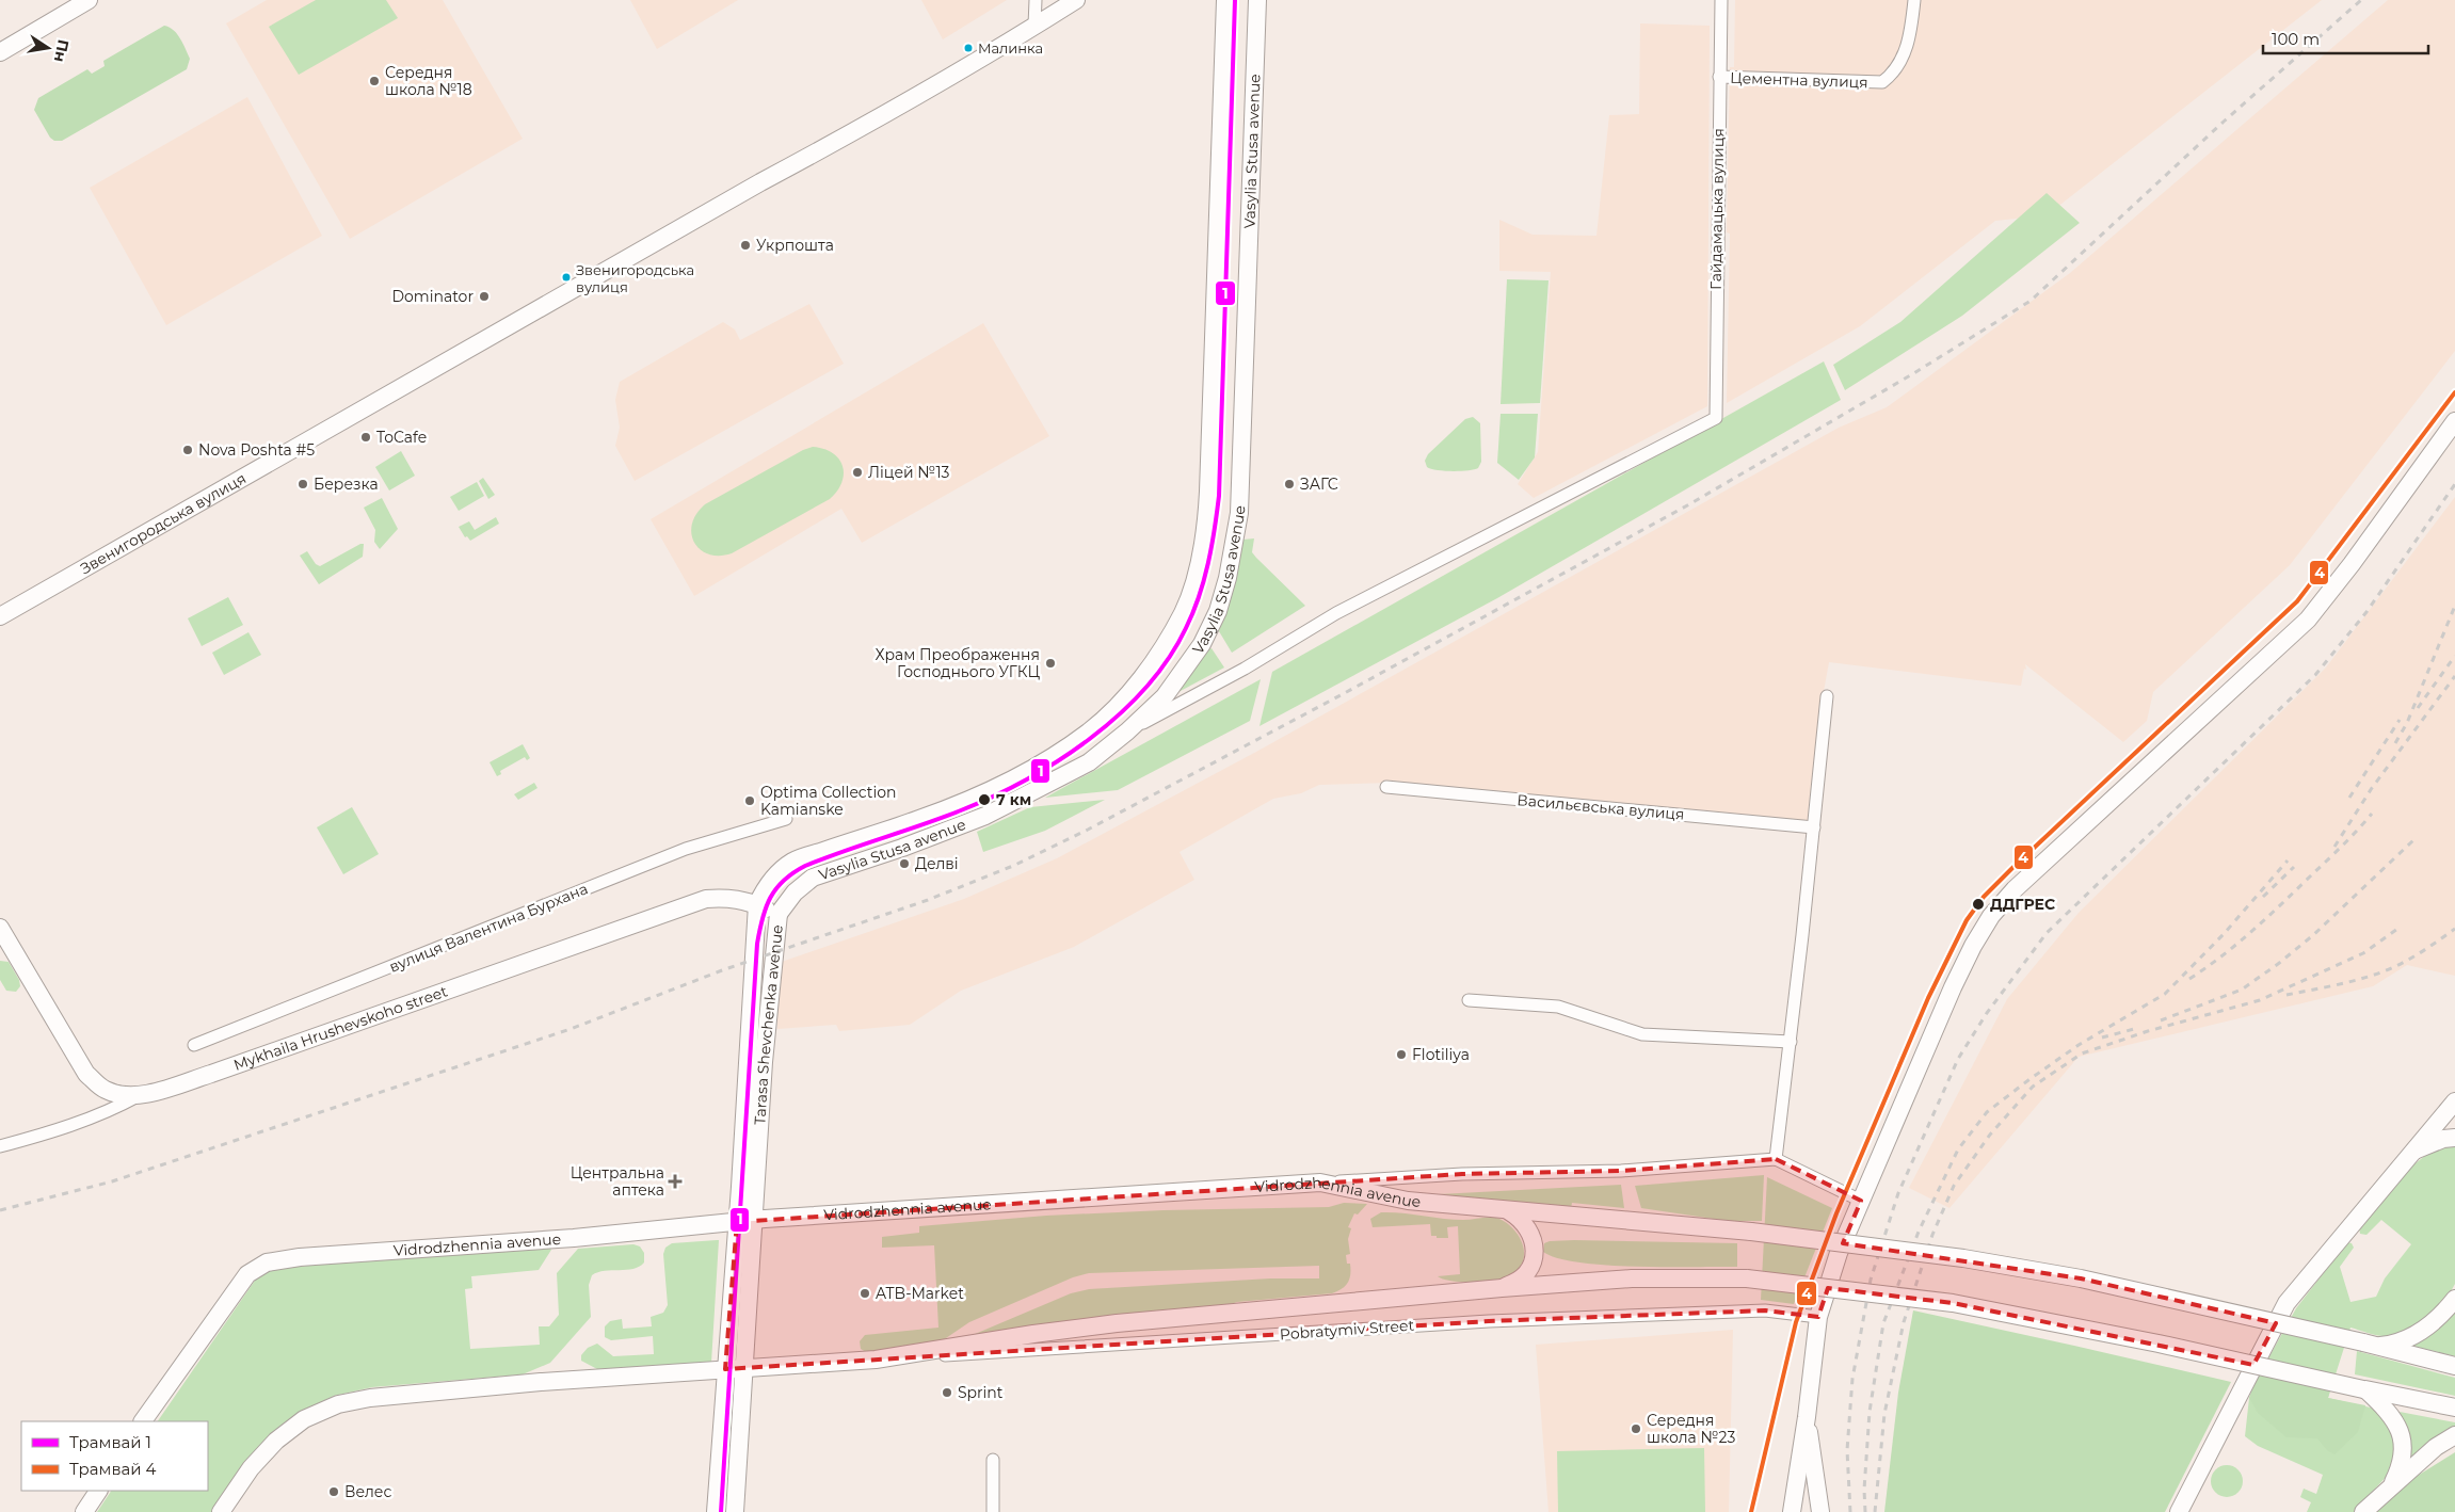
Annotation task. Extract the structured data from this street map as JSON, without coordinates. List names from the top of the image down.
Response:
{
  "streets": {
    "main road": [
      "Vasylia Stusa avenue",
      "Звенигородська вулиця",
      "Tarasa Shevchenka avenue",
      "Mykhaila Hrushevskoho street",
      "Vidrodzhennia avenue"
    ],
    "street": [
      "Цементна вулиця",
      "Гайдамацька вулиця",
      "Васильєвська вулиця",
      "вулиця Валентина Бурхана",
      "Pobratymiv Street"
    ]
  },
  "crossings": [
    ["Цементна вулиця", "Гайдамацька вулиця"],
    ["Vasylia Stusa avenue", "Гайдамацька вулиця"],
    ["Vasylia Stusa avenue", "Tarasa Shevchenka avenue"],
    ["Vasylia Stusa avenue", "Mykhaila Hrushevskoho street"],
    ["Tarasa Shevchenka avenue", "Mykhaila Hrushevskoho street"],
    ["Tarasa Shevchenka avenue", "Vidrodzhennia avenue"]
  ],
  "places": {
    "other": [
      "Малинка",
      "Середня школа №18",
      "Укрпошта",
      "Звенигородська вулиця",
      "Dominator",
      "ToCafe",
      "Nova Poshta #5",
      "Ліцей №13",
      "Березка",
      "ЗАГС",
      "Храм Преображення Господнього УГКЦ",
      "7 км",
      "Optima Collection Kamianske",
      "Делві",
      "ДДГРЕС",
      "Flotiliya",
      "ATB-Market",
      "Sprint",
      "Середня школа №23",
      "Велес"
    ],
    "health": ["Центральна аптека"]
  },
  "lines": ["tram line 1", "tram line 4"],
  "legend": ["Трамвай 1", "Трамвай 4"],
  "scale_bar": "100 m",
  "north": "right"
}
